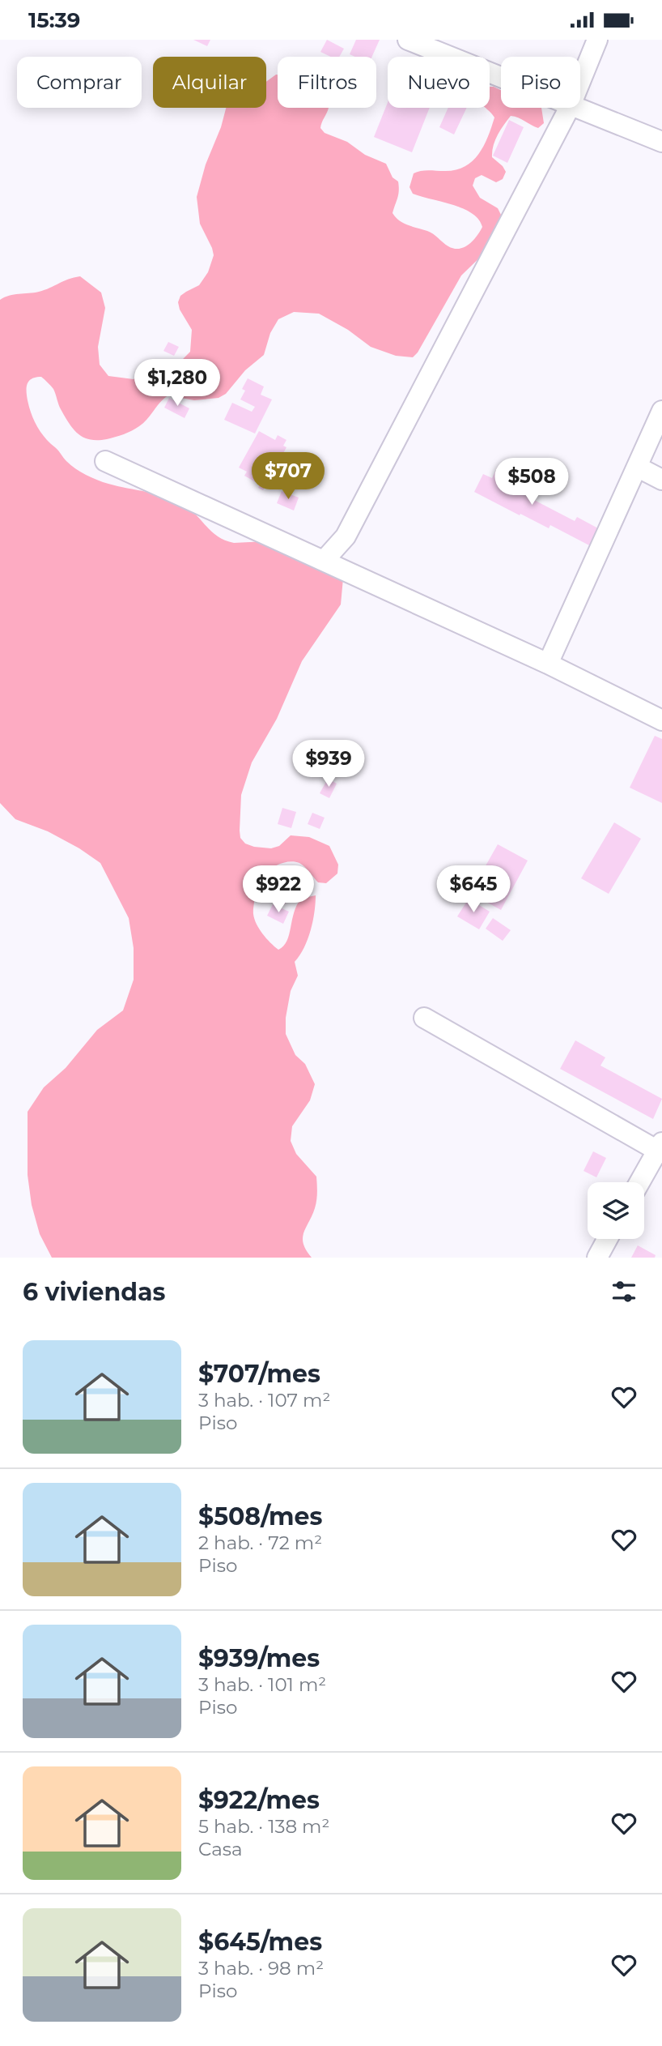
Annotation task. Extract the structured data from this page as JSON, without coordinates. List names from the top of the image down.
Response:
{
  "page": {
    "status": "15:39",
    "chip": [
      "Comprar",
      "Alquilar",
      "Filtros",
      "Nuevo",
      "Piso"
    ],
    "price": [
      "$1,280",
      "$707",
      "$508",
      "$939",
      "$922",
      "$645"
    ],
    "heading": "6 viviendas",
    "list": [
      {
        "name": "$707/mes",
        "note": "3 hab. · 107 m² · Piso"
      },
      {
        "name": "$508/mes",
        "note": "2 hab. · 72 m² · Piso"
      },
      {
        "name": "$939/mes",
        "note": "3 hab. · 101 m² · Piso"
      },
      {
        "name": "$922/mes",
        "note": "5 hab. · 138 m² · Casa"
      },
      {
        "name": "$645/mes",
        "note": "3 hab. · 98 m² · Piso"
      }
    ]
  }
}
